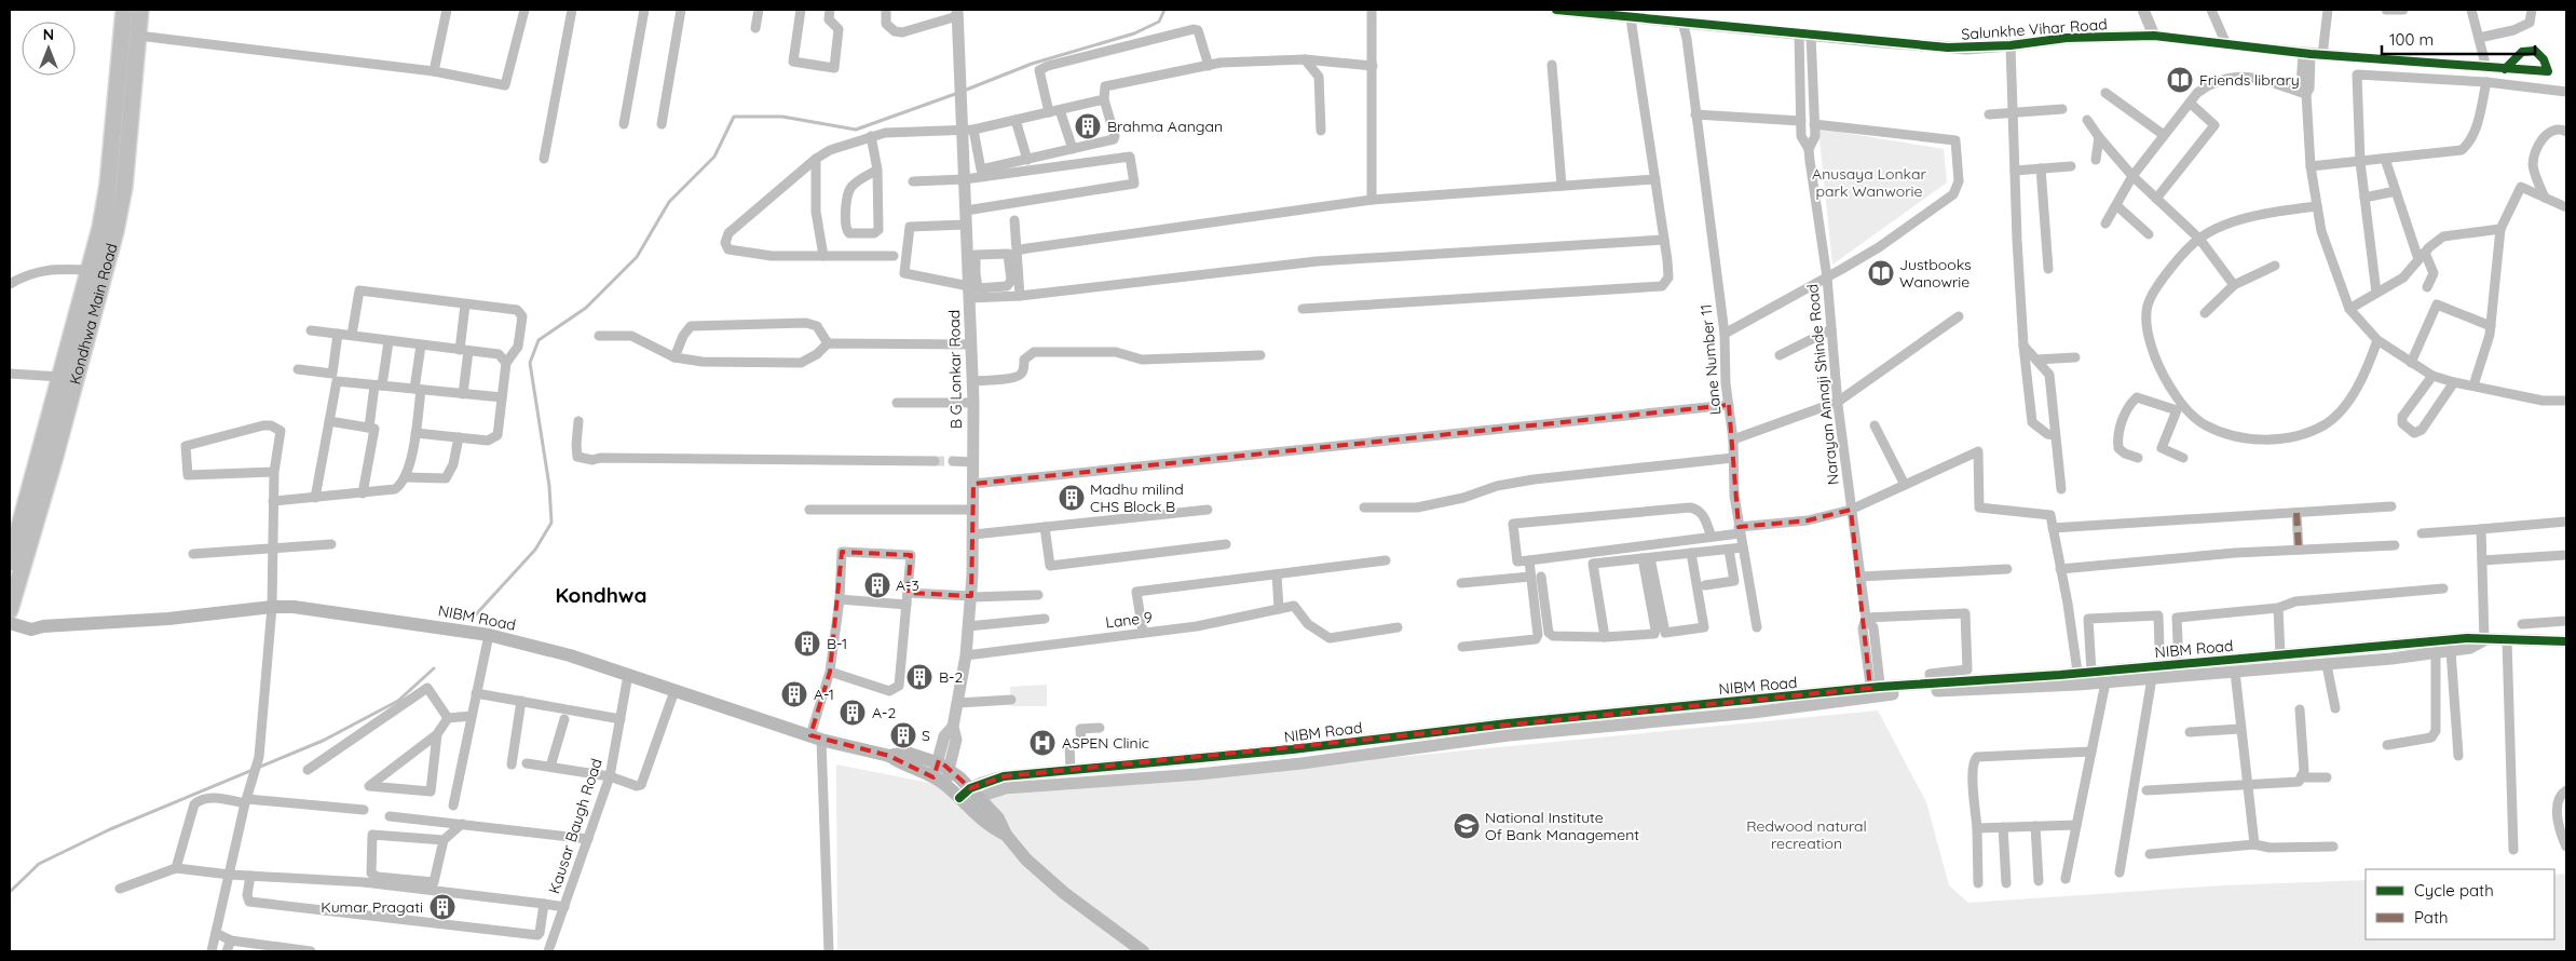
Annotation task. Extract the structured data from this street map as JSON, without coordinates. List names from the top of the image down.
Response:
{
  "streets": {
    "main road": ["Kondhwa Main Road", "NIBM Road"],
    "street": [
      "Salunkhe Vihar Road",
      "Lane Number 11",
      "B G Lonkar Road",
      "Narayan Annaji Shinde Road",
      "Lane 9",
      "Kausar Baugh Road"
    ]
  },
  "crossings": [
    ["Salunkhe Vihar Road", "Lane Number 11"],
    ["Salunkhe Vihar Road", "Narayan Annaji Shinde Road"],
    ["B G Lonkar Road", "NIBM Road"],
    ["B G Lonkar Road", "Lane 9"],
    ["Narayan Annaji Shinde Road", "NIBM Road"],
    ["NIBM Road", "Kausar Baugh Road"]
  ],
  "districts": ["Kondhwa"],
  "parks": ["Anusaya Lonkar park Wanworie", "Redwood natural recreation"],
  "places": {
    "library": ["Friends library", "Justbooks Wanowrie"],
    "building": [
      "Brahma Aangan",
      "Madhu milind CHS Block B",
      "A-3",
      "B-1",
      "B-2",
      "A-1",
      "A-2",
      "S",
      "Kumar Pragati"
    ],
    "hospital": ["ASPEN Clinic"],
    "school or university": ["National Institute Of Bank Management"]
  },
  "legend": ["Cycle path", "Path"],
  "scale_bar": "100 m",
  "north": "top"
}
